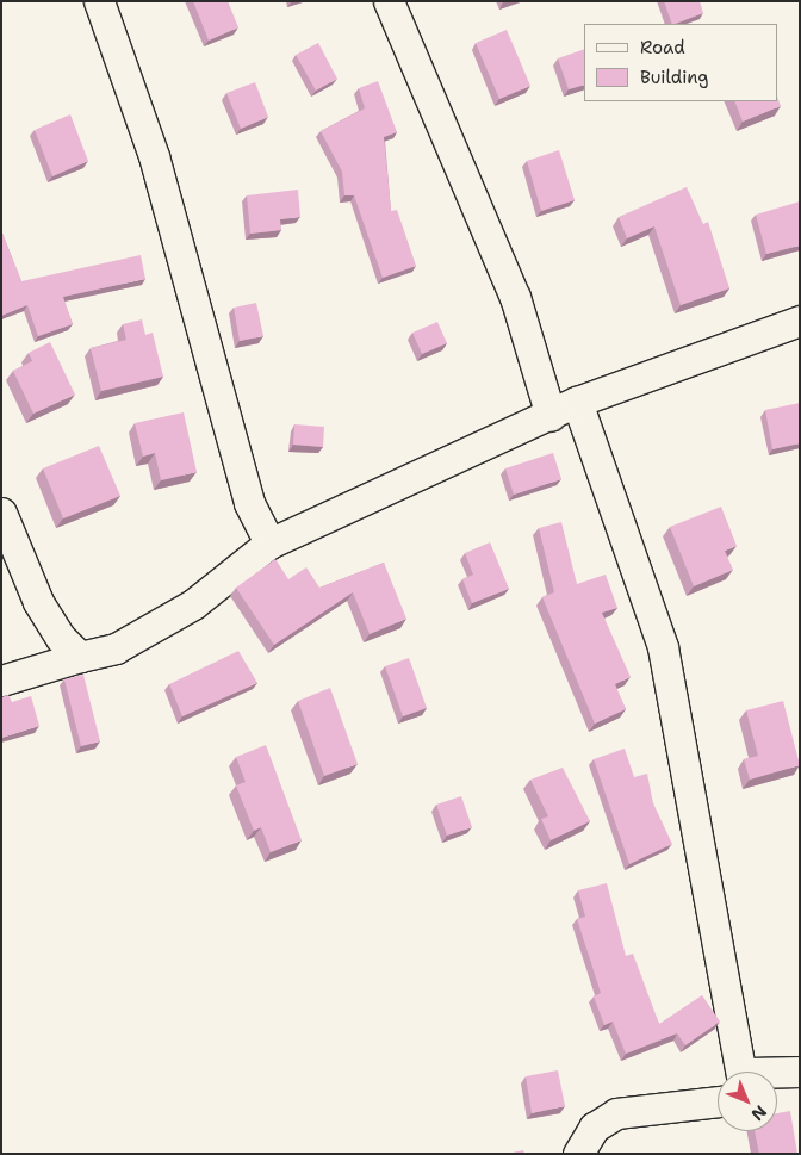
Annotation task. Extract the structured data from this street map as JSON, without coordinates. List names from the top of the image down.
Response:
{
  "legend": ["Road", "Building"],
  "north": "bottom right"
}
